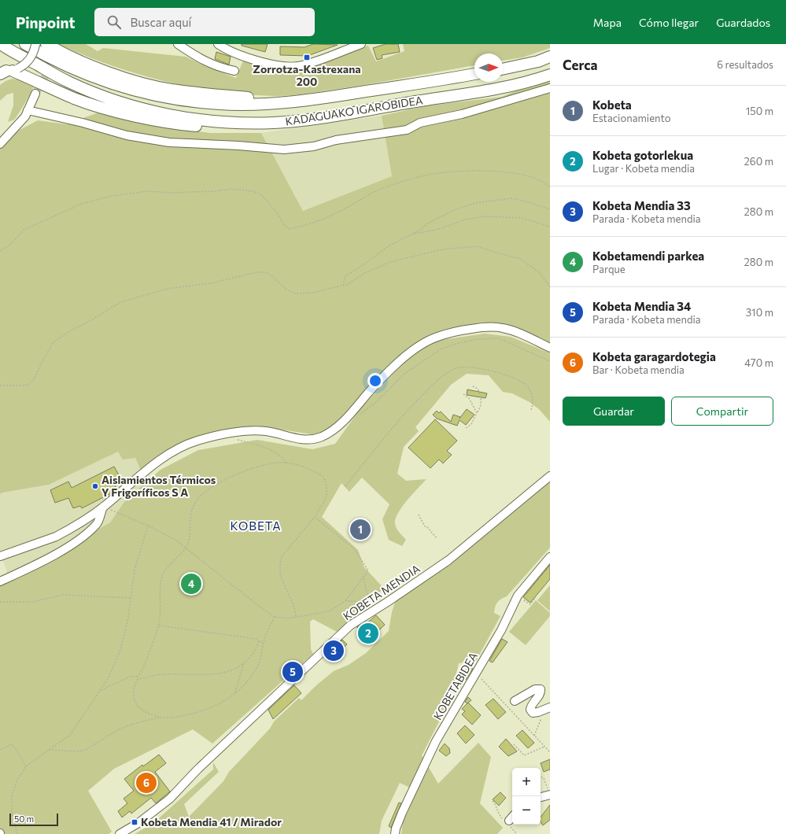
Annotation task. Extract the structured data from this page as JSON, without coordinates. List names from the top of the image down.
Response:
{
  "streets": {
    "highway": ["KADAGUAKO IGAROBIDEA"],
    "street": ["KOBETA MENDIA", "KOBETABIDEA"]
  },
  "districts": ["KOBETA"],
  "places": {
    "transit": ["Zorrotza-Kastrexana 200", "Kobeta Mendia 41 / Mirador"],
    "other": ["Aislamientos Térmicos Y Frigoríficos S A"]
  },
  "scale_bar": "50 m",
  "north": "right",
  "page": {
    "header": "Pinpoint",
    "search": "Buscar aquí",
    "nav": ["Mapa", "Cómo llegar", "Guardados"],
    "heading": ["Cerca", "6 resultados"],
    "list": [
      {
        "mark": "1",
        "name": "Kobeta",
        "note": "Estacionamiento",
        "value": "150 m"
      },
      {
        "mark": "2",
        "name": "Kobeta gotorlekua",
        "note": "Lugar · Kobeta mendia",
        "value": "260 m"
      },
      {
        "mark": "3",
        "name": "Kobeta Mendia 33",
        "note": "Parada · Kobeta mendia",
        "value": "280 m"
      },
      {
        "mark": "4",
        "name": "Kobetamendi parkea",
        "note": "Parque",
        "value": "280 m"
      },
      {
        "mark": "5",
        "name": "Kobeta Mendia 34",
        "note": "Parada · Kobeta mendia",
        "value": "310 m"
      },
      {
        "mark": "6",
        "name": "Kobeta garagardotegia",
        "note": "Bar · Kobeta mendia",
        "value": "470 m"
      }
    ],
    "buttons": ["Guardar", "Compartir"],
    "pins": [
      "1",
      "4",
      "2",
      "3",
      "5",
      "6"
    ],
    "map_buttons": ["+", "−"],
    "scale": "50 m"
  }
}
